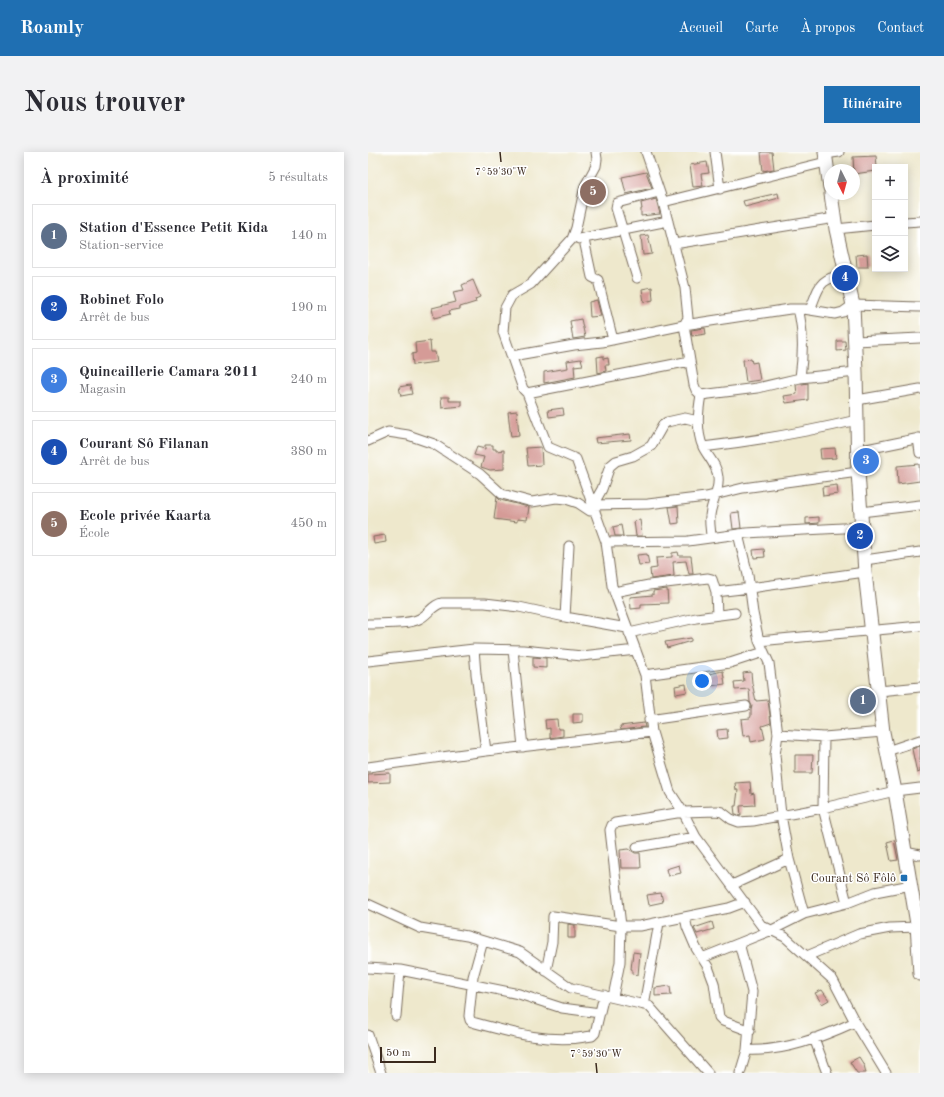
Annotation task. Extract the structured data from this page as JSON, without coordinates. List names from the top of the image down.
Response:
{
  "places": {
    "transit": ["Courant Sô Fôlô"]
  },
  "scale_bar": "50 m",
  "north": "bottom",
  "page": {
    "header": "Roamly",
    "nav": [
      "Accueil",
      "Carte",
      "À propos",
      "Contact"
    ],
    "buttons": "Itinéraire",
    "title": "Nous trouver",
    "heading": ["À proximité", "5 résultats"],
    "map_buttons": ["+", "−"],
    "pins": [
      "5",
      "4",
      "3",
      "2",
      "1"
    ],
    "list": [
      {
        "mark": "1",
        "name": "Station d'Essence Petit Kida",
        "note": "Station-service",
        "value": "140 m"
      },
      {
        "mark": "2",
        "name": "Robinet Folo",
        "note": "Arrêt de bus",
        "value": "190 m"
      },
      {
        "mark": "3",
        "name": "Quincaillerie Camara 2011",
        "note": "Magasin",
        "value": "240 m"
      },
      {
        "mark": "4",
        "name": "Courant Sô Filanan",
        "note": "Arrêt de bus",
        "value": "380 m"
      },
      {
        "mark": "5",
        "name": "Ecole privée Kaarta",
        "note": "École",
        "value": "450 m"
      }
    ],
    "scale": "50 m"
  },
  "coordinates": ["7°59'30\"W"]
}
